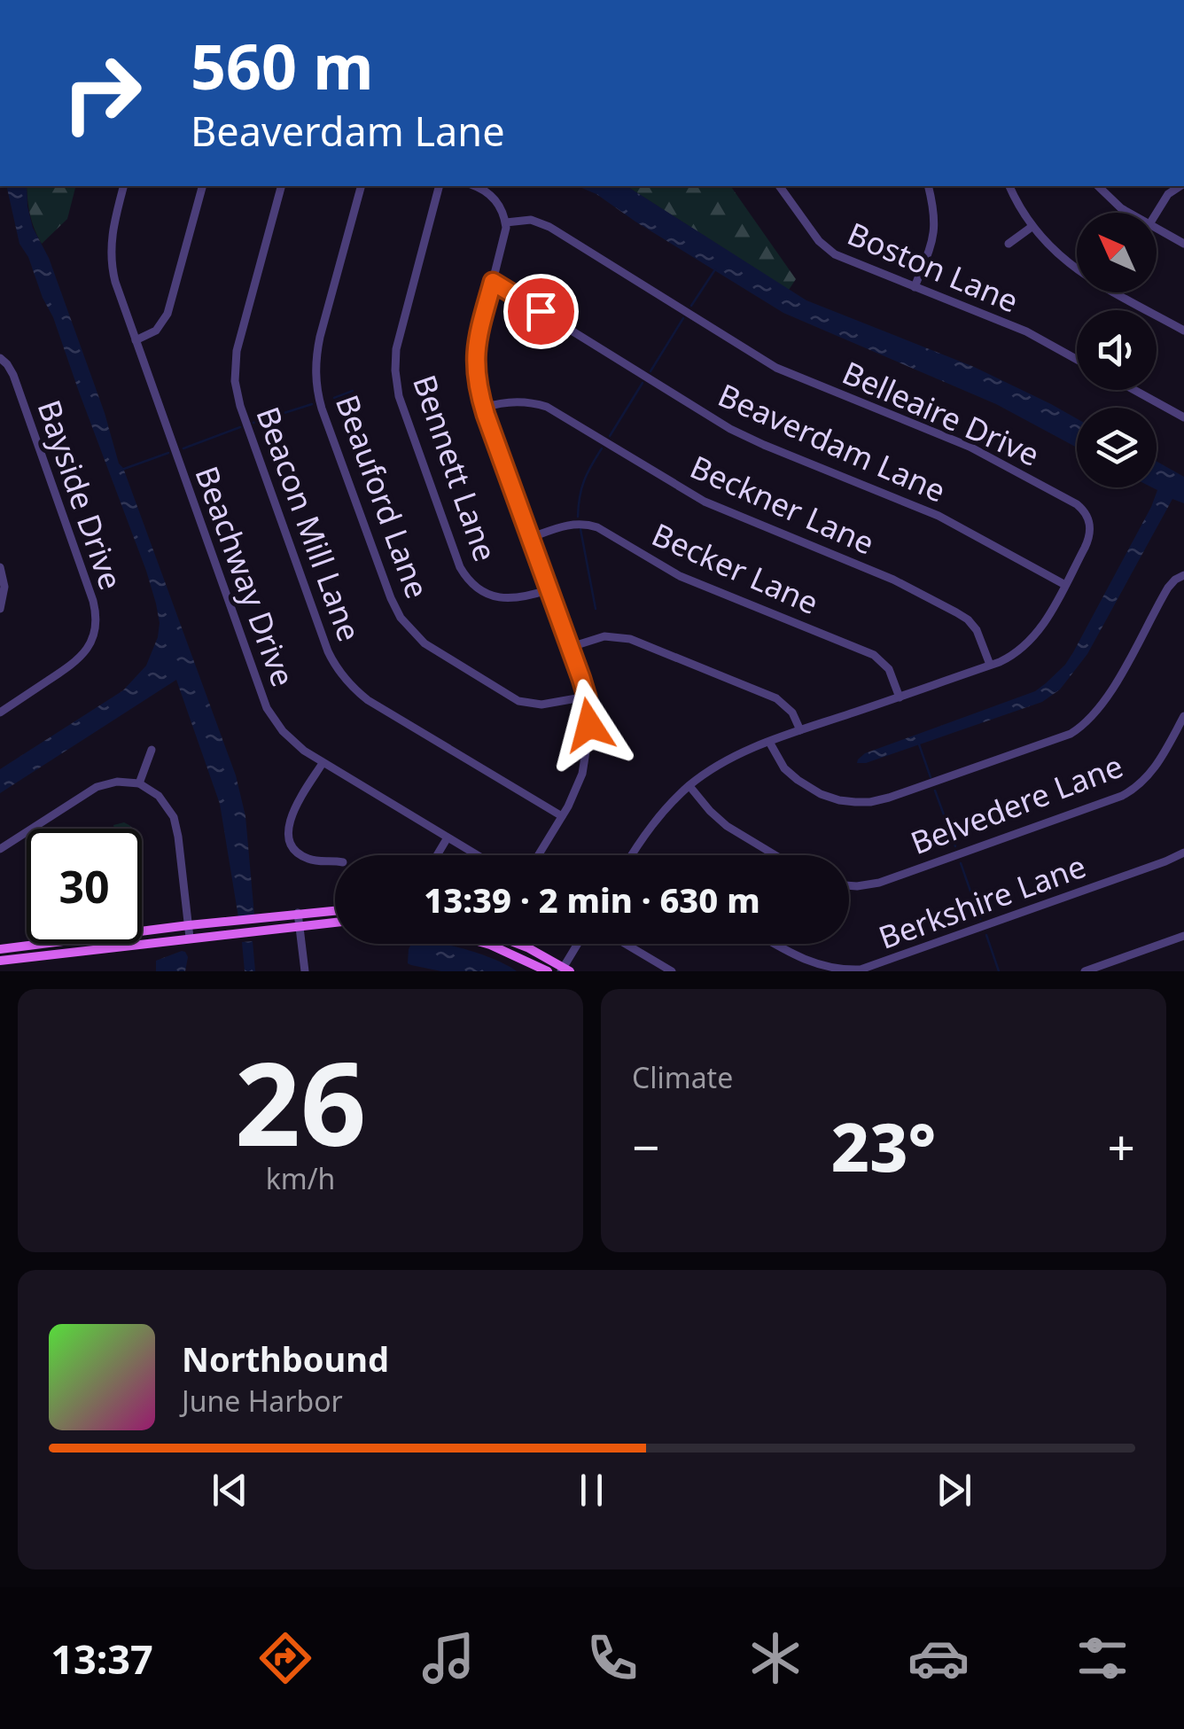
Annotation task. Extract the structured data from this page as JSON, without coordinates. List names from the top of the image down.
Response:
{
  "streets": {
    "street": [
      "Boston Lane",
      "Belleaire Drive",
      "Beaverdam Lane",
      "Bennett Lane",
      "Bayside Drive",
      "Beauford Lane",
      "Beckner Lane",
      "Beacon Mill Lane",
      "Becker Lane",
      "Beachway Drive",
      "Belvedere Lane",
      "Berkshire Lane"
    ]
  },
  "crossings": [
    ["Belleaire Drive", "Beaverdam Lane"],
    ["Belleaire Drive", "Beckner Lane"],
    ["Belleaire Drive", "Becker Lane"]
  ],
  "north": "top left",
  "page": {
    "turn": ["560 m", "Beaverdam Lane"],
    "limit": "30",
    "trip": "13:39 · 2 min · 630 m",
    "tile": [
      ["26", "km/h"],
      "Climate"
    ],
    "heat": ["−", "23°", "+"],
    "song": ["Northbound", "June Harbor"],
    "tabs": "13:37"
  }
}
